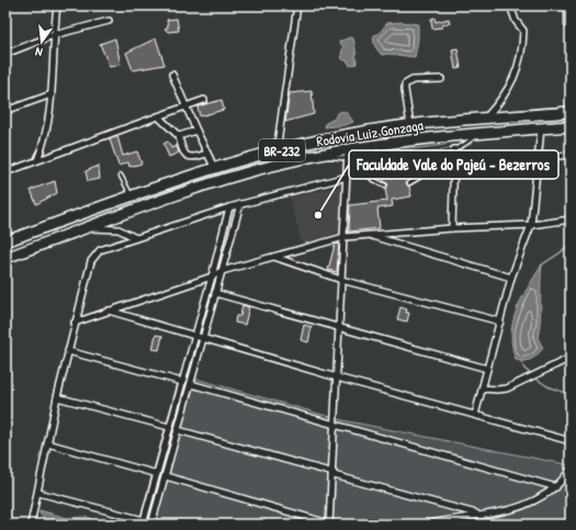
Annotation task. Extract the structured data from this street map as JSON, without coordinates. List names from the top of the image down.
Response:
{
  "streets": {
    "highway": ["Rodovia Luiz Gonzaga", "BR-232"]
  },
  "places": ["Faculdade Vale do Pajeú - Bezerros"],
  "north": "bottom"
}
